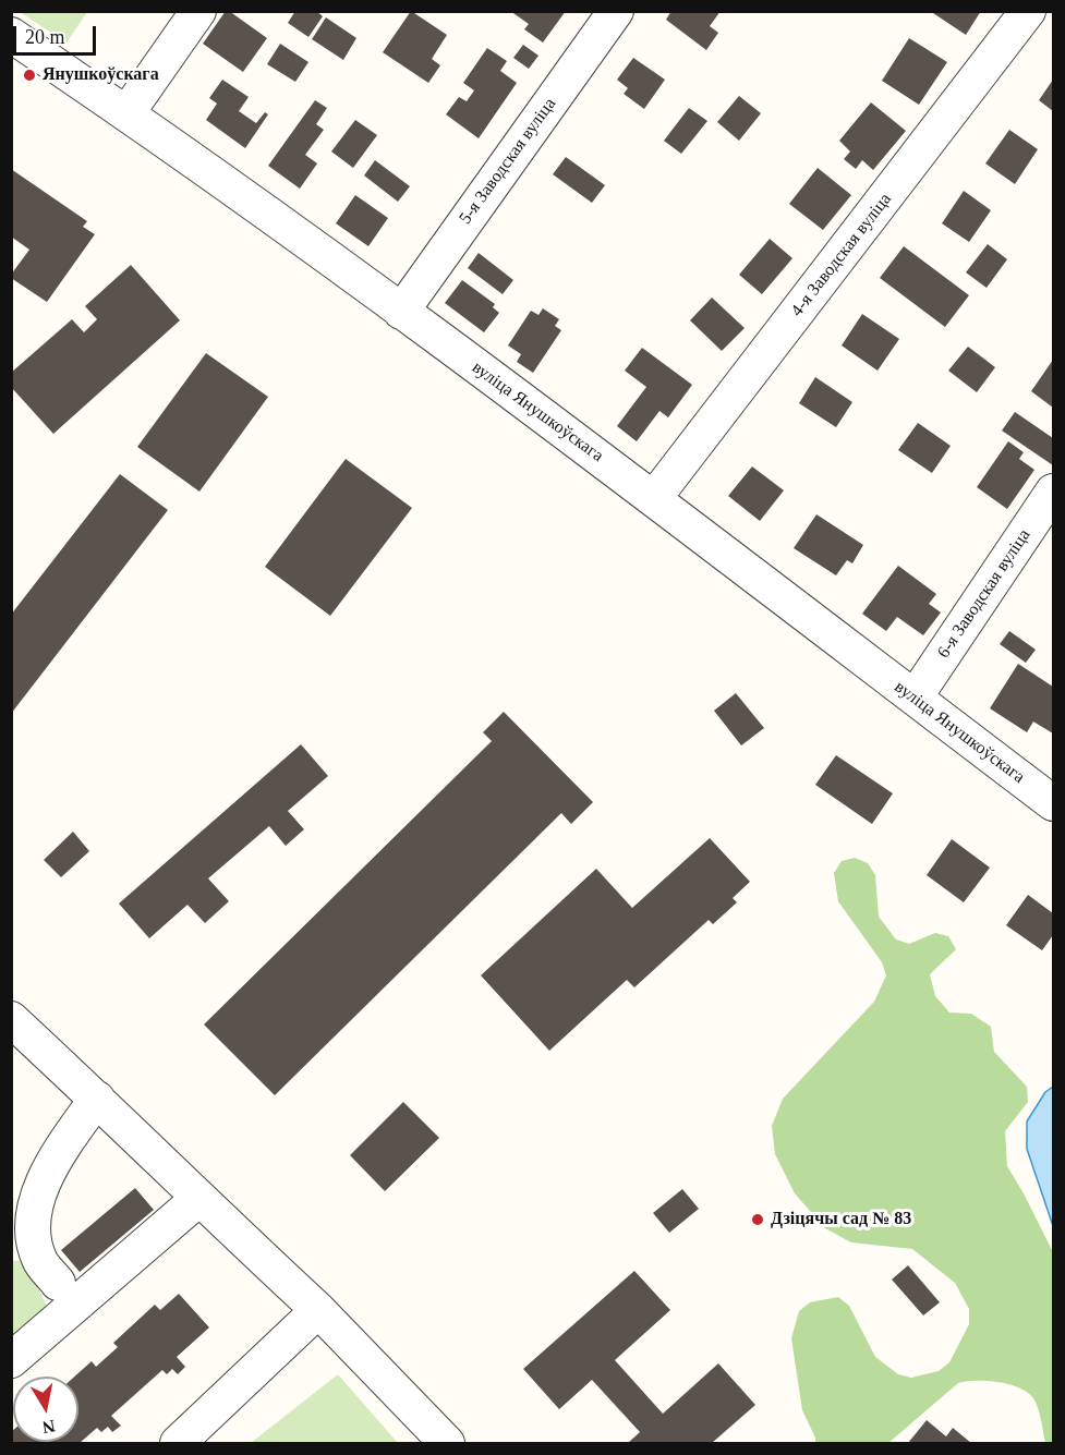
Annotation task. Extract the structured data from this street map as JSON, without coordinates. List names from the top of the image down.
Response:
{
  "streets": {
    "street": [
      "5-я Заводская вуліца",
      "4-я Заводская вуліца",
      "вуліца Янушкоўскага",
      "6-я Заводская вуліца"
    ]
  },
  "crossings": [
    ["5-я Заводская вуліца", "вуліца Янушкоўскага"],
    ["4-я Заводская вуліца", "вуліца Янушкоўскага"],
    ["вуліца Янушкоўскага", "6-я Заводская вуліца"]
  ],
  "places": ["Янушкоўскага", "Дзіцячы сад № 83"],
  "scale_bar": "20 m",
  "north": "bottom"
}
